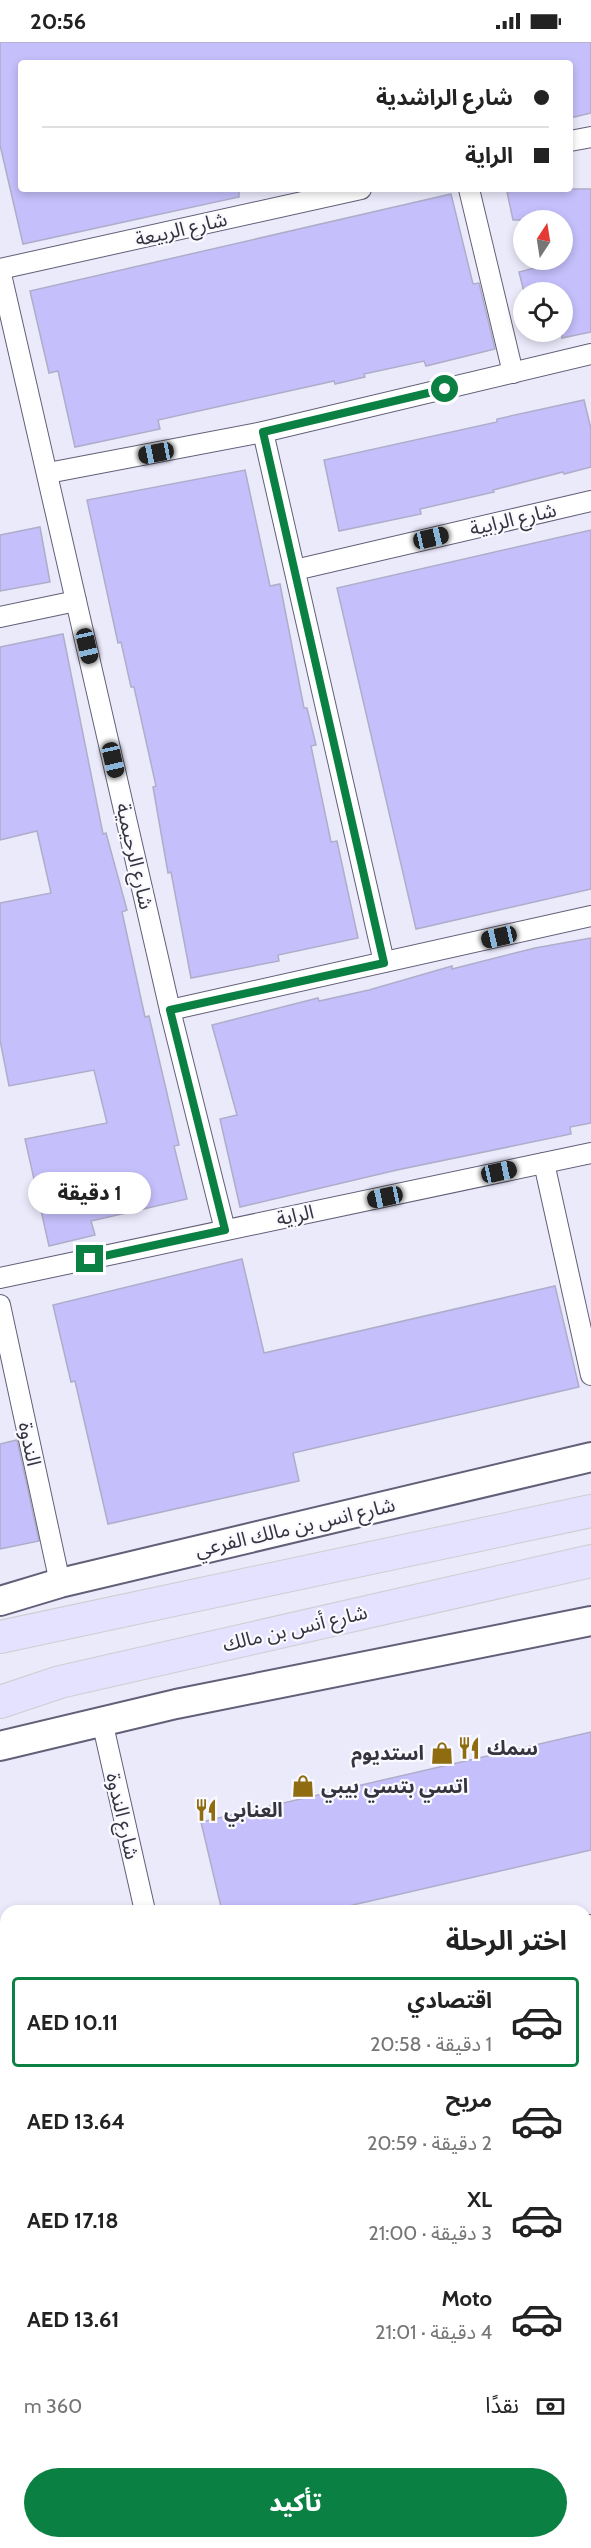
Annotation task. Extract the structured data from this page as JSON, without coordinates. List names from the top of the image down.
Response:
{
  "streets": {
    "main road": ["شارع أنس بن مالك"],
    "street": [
      "شارع الربيعة",
      "شارع الرابية",
      "شارع الرحيمية",
      "الراية",
      "الندوة",
      "شارع انس بن مالك الفرعي",
      "شارع الندوة"
    ]
  },
  "crossings": [
    ["شارع الربيعة", "شارع الرحيمية"],
    ["شارع الرحيمية", "الراية"],
    ["الندوة", "شارع انس بن مالك الفرعي"]
  ],
  "places": {
    "restaurant": ["سمك", "العنابي"],
    "shop": ["استديوم", "اتسي بتسي بيبي"]
  },
  "north": "top",
  "page": {
    "status": "20:56",
    "banner": ["شارع الراشدية", "الراية"],
    "bubble": "1 دقيقة",
    "heading": "اختر الرحلة",
    "list": [
      {
        "name": "اقتصادي",
        "note": "1 دقيقة · 20:58",
        "value": "AED 10.11"
      },
      {
        "name": "مريح",
        "note": "2 دقيقة · 20:59",
        "value": "AED 13.64"
      },
      {
        "name": "XL",
        "note": "3 دقيقة · 21:00",
        "value": "AED 17.18"
      },
      {
        "name": "Moto",
        "note": "4 دقيقة · 21:01",
        "value": "AED 13.61"
      }
    ],
    "pay": ["نقدًا", "360 m"],
    "buttons": "تأكيد"
  }
}
